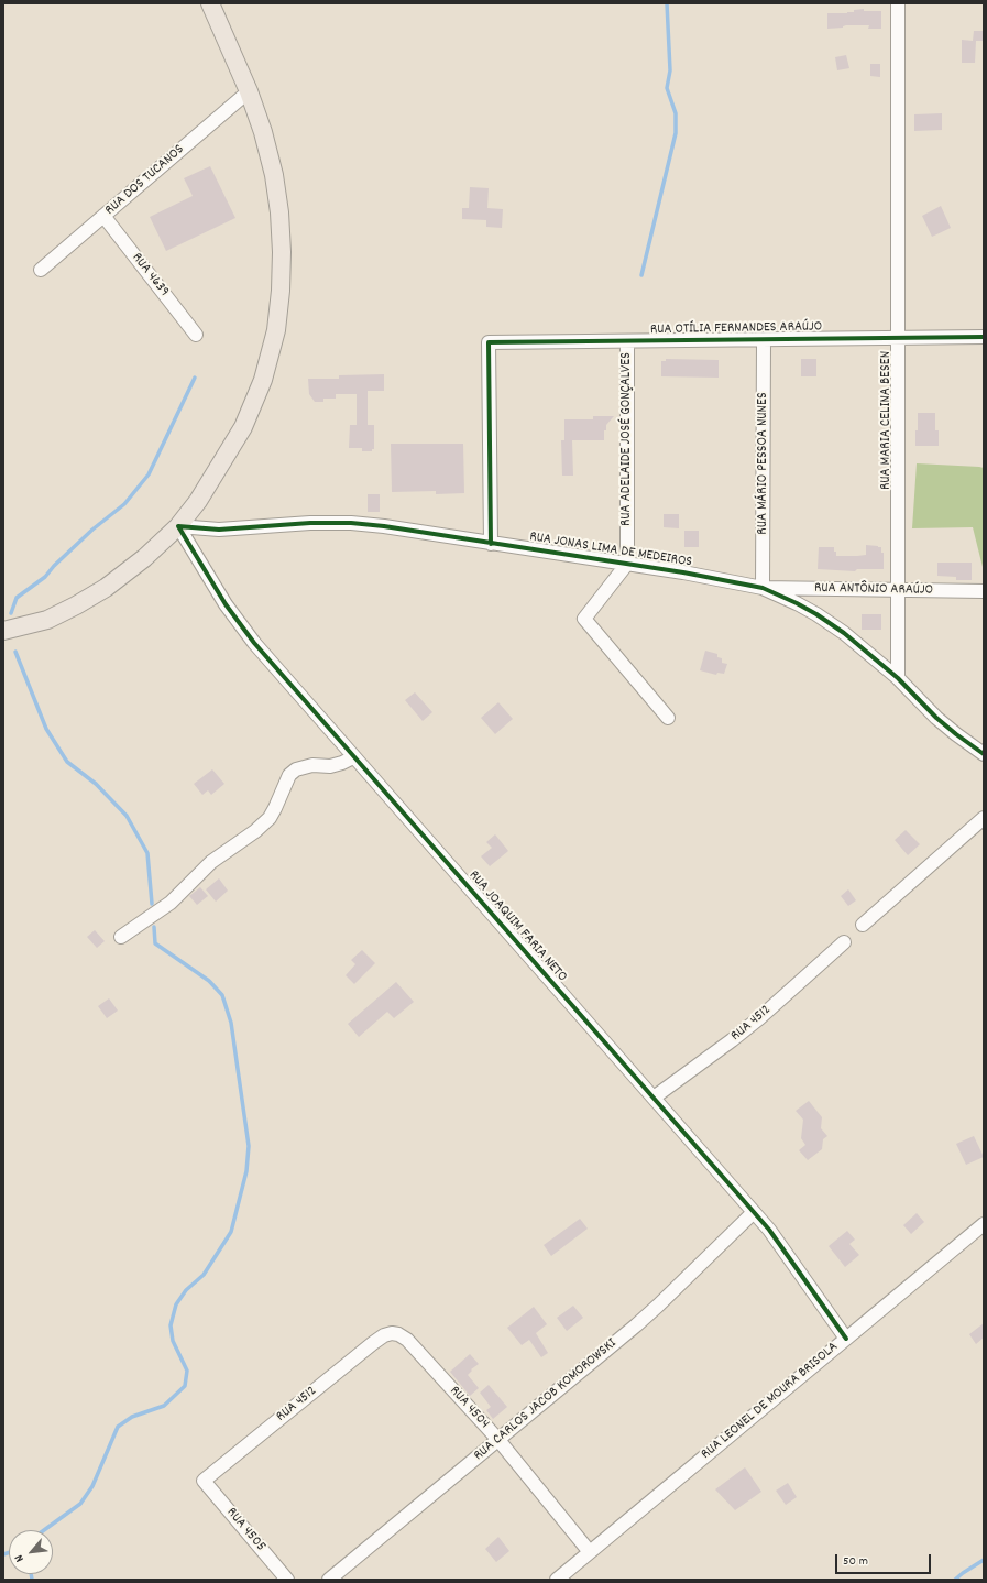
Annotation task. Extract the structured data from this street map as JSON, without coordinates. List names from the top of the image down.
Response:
{
  "streets": {
    "street": [
      "RUA DOS TUCANOS",
      "RUA 4639",
      "RUA OTÍLIA FERNANDES ARAÚJO",
      "RUA MARIA CELINA BESEN",
      "RUA ADELAIDE JOSÉ GONÇALVES",
      "RUA MÁRIO PESSOA NUNES",
      "RUA JONAS LIMA DE MEDEIROS",
      "RUA ANTÔNIO ARAÚJO",
      "RUA JOAQUIM FARIA NETO",
      "RUA 4512",
      "RUA CARLOS JACOB KOMOROWSKI",
      "RUA LEONEL DE MOURA BRISOLA",
      "RUA 4504",
      "RUA 4505"
    ]
  },
  "crossings": [
    ["RUA DOS TUCANOS", "RUA 4639"],
    ["RUA OTÍLIA FERNANDES ARAÚJO", "RUA MARIA CELINA BESEN"],
    ["RUA OTÍLIA FERNANDES ARAÚJO", "RUA ADELAIDE JOSÉ GONÇALVES"],
    ["RUA OTÍLIA FERNANDES ARAÚJO", "RUA MÁRIO PESSOA NUNES"],
    ["RUA OTÍLIA FERNANDES ARAÚJO", "RUA JONAS LIMA DE MEDEIROS"],
    ["RUA MARIA CELINA BESEN", "RUA JONAS LIMA DE MEDEIROS"],
    ["RUA MARIA CELINA BESEN", "RUA ANTÔNIO ARAÚJO"],
    ["RUA ADELAIDE JOSÉ GONÇALVES", "RUA JONAS LIMA DE MEDEIROS"],
    ["RUA MÁRIO PESSOA NUNES", "RUA JONAS LIMA DE MEDEIROS"],
    ["RUA MÁRIO PESSOA NUNES", "RUA ANTÔNIO ARAÚJO"],
    ["RUA JONAS LIMA DE MEDEIROS", "RUA ANTÔNIO ARAÚJO"],
    ["RUA JONAS LIMA DE MEDEIROS", "RUA JOAQUIM FARIA NETO"],
    ["RUA JOAQUIM FARIA NETO", "RUA 4512"],
    ["RUA JOAQUIM FARIA NETO", "RUA CARLOS JACOB KOMOROWSKI"],
    ["RUA JOAQUIM FARIA NETO", "RUA LEONEL DE MOURA BRISOLA"],
    ["RUA 4512", "RUA 4504"],
    ["RUA 4512", "RUA 4505"],
    ["RUA CARLOS JACOB KOMOROWSKI", "RUA 4504"],
    ["RUA LEONEL DE MOURA BRISOLA", "RUA 4504"]
  ],
  "scale_bar": "50 m",
  "north": "bottom left"
}
